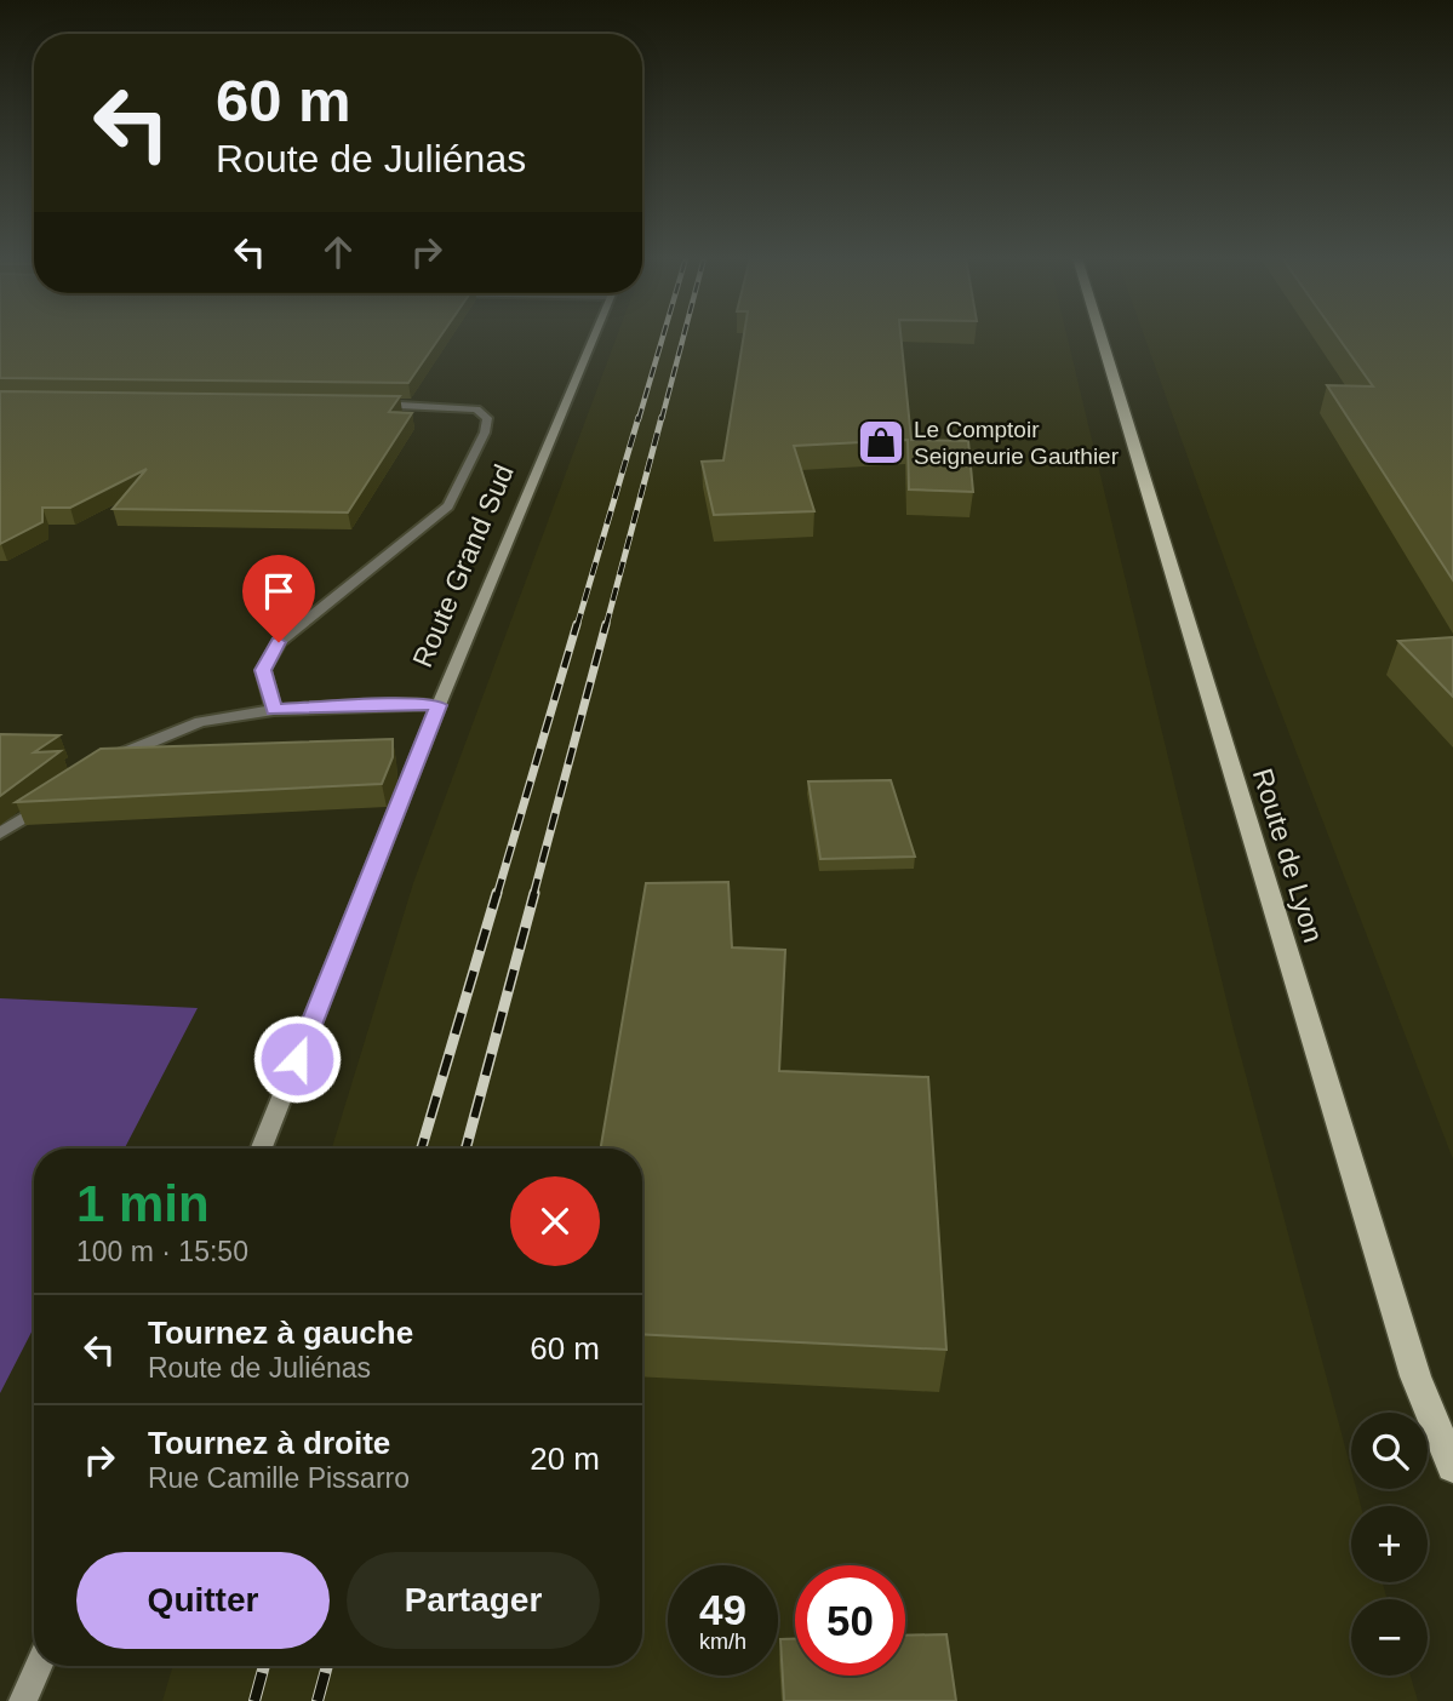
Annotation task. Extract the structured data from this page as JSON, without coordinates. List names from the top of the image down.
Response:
{
  "streets": {
    "main road": ["Route Grand Sud", "Route de Lyon"]
  },
  "places": {
    "shop": ["Le Comptoir Seigneurie Gauthier"]
  },
  "page": {
    "turn": ["60 m", "Route de Juliénas"],
    "heading": ["1 min", "100 m · 15:50"],
    "list": [
      {
        "name": "Tournez à gauche",
        "note": "Route de Juliénas",
        "value": "60 m"
      },
      {
        "name": "Tournez à droite",
        "note": "Rue Camille Pissarro",
        "value": "20 m"
      }
    ],
    "map_buttons": ["+", "−"],
    "buttons": ["Quitter", "Partager"],
    "speed": "49 km/h",
    "limit": "50"
  }
}
